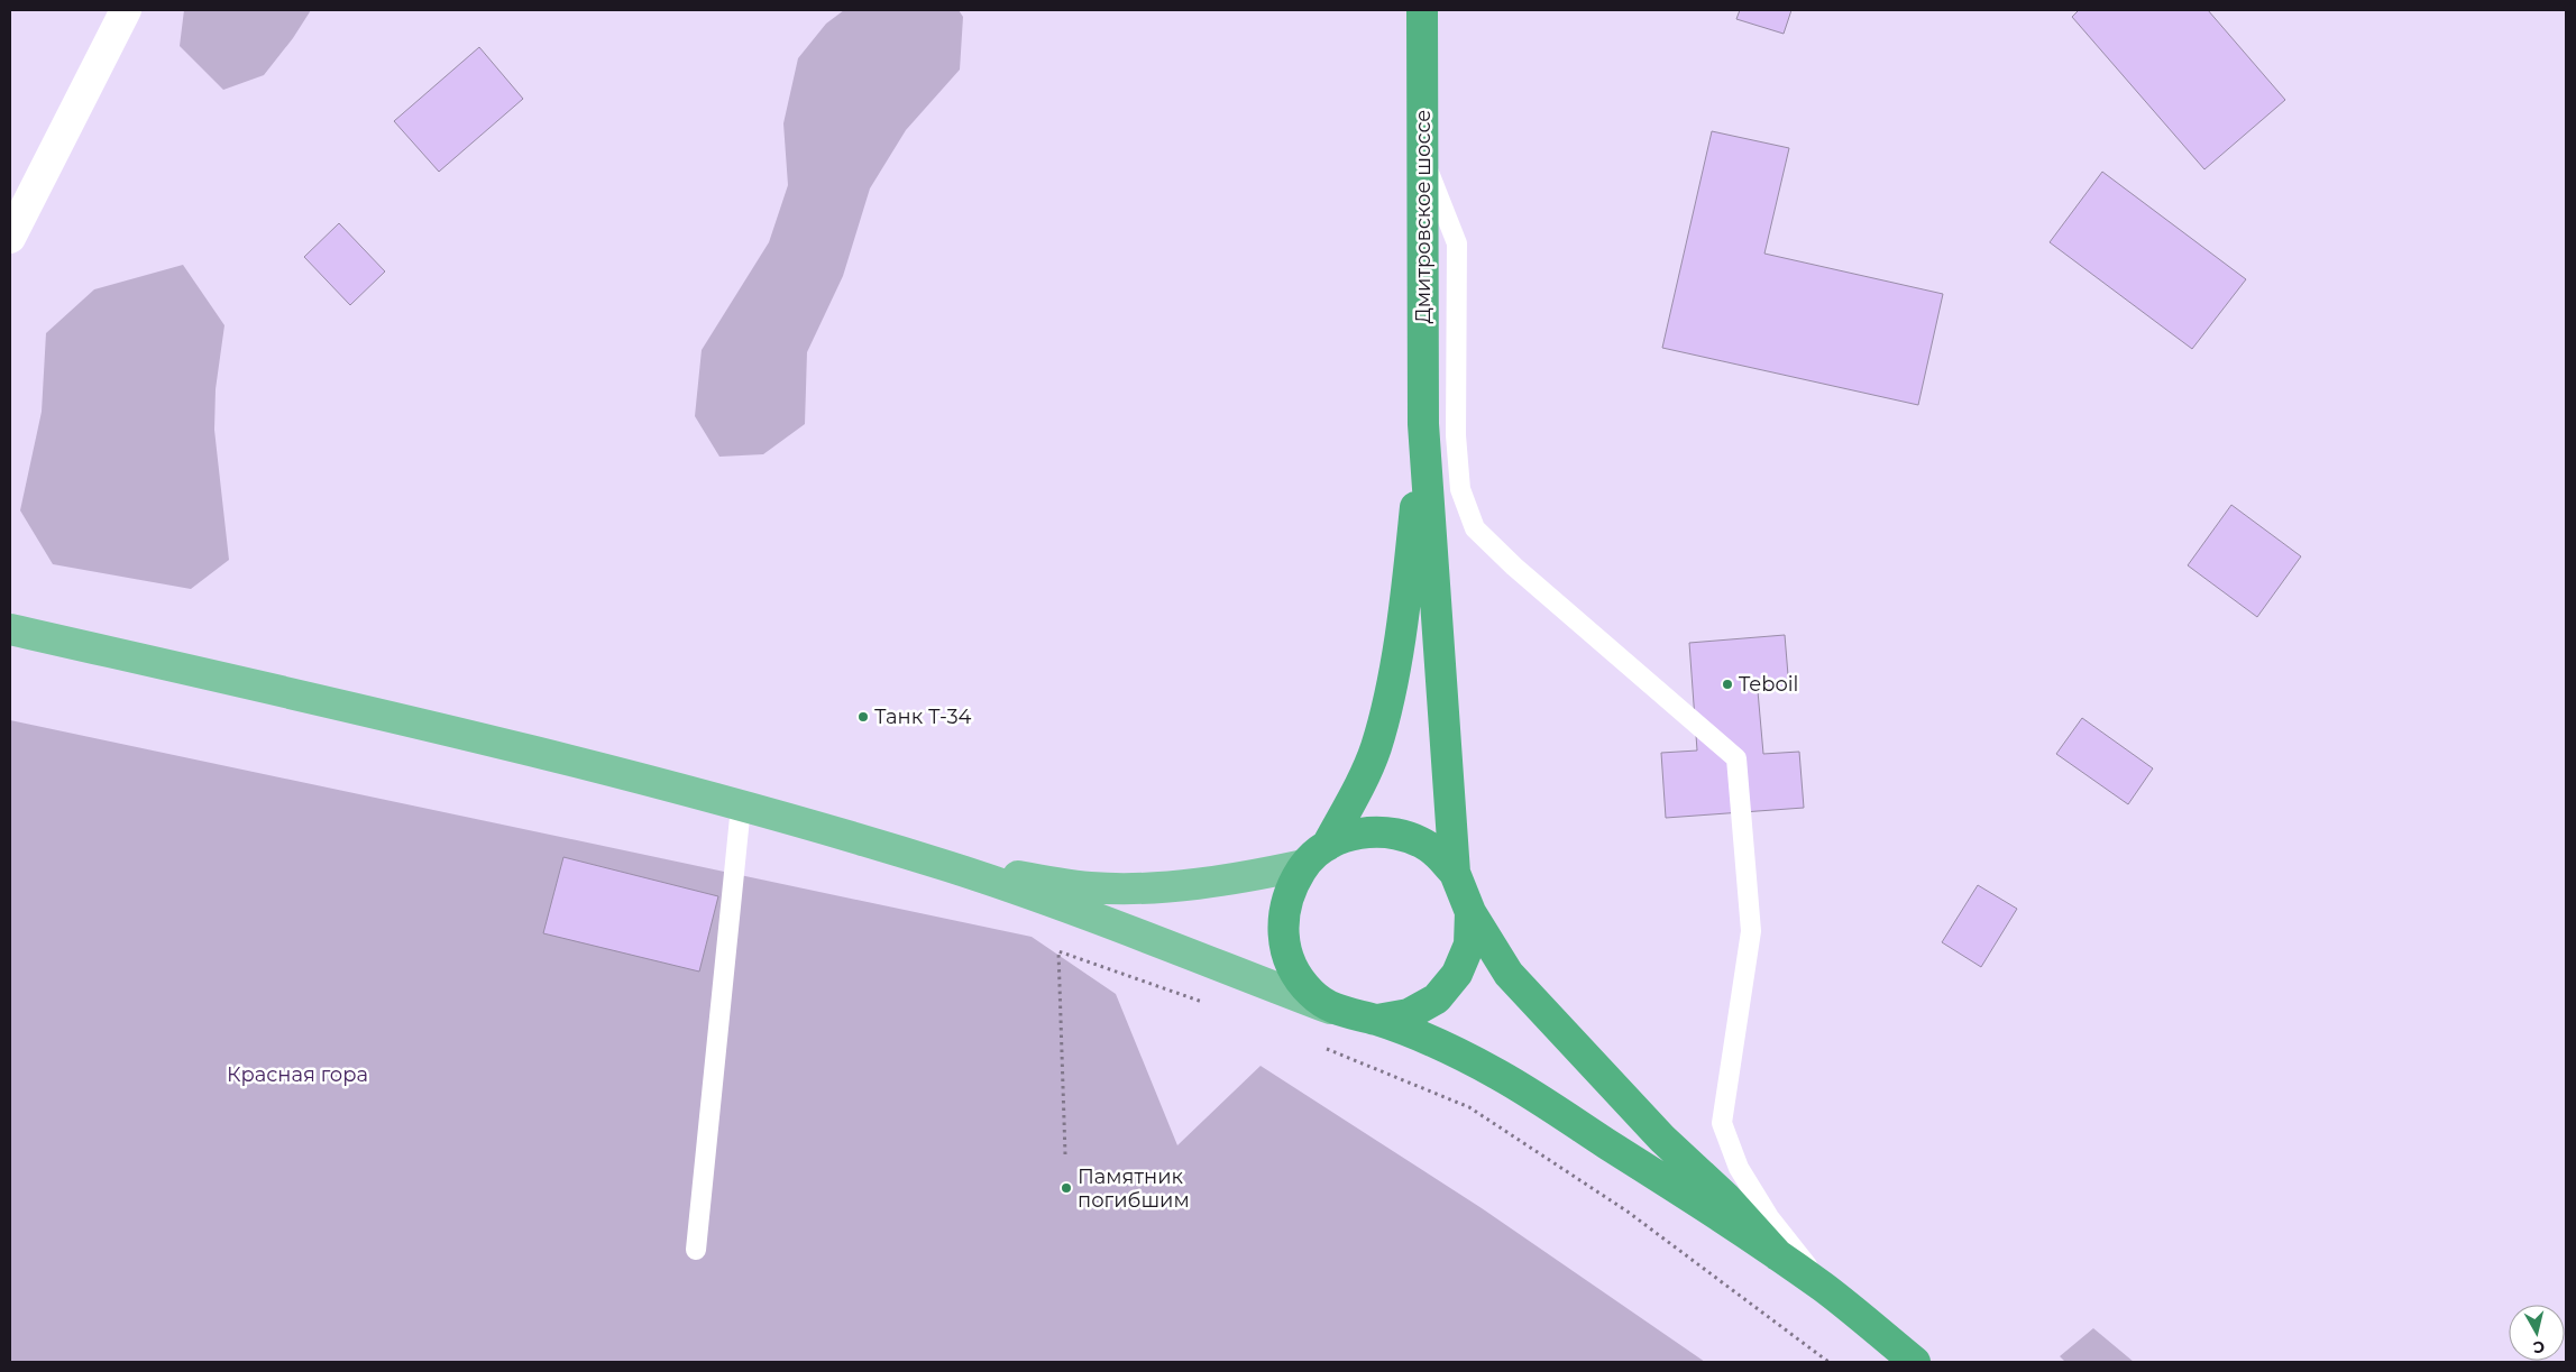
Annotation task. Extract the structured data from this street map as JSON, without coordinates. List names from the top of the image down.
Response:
{
  "streets": {
    "highway": ["Дмитровское шоссе"]
  },
  "parks": ["Красная гора"],
  "places": ["Teboil", "Танк Т-34", "Памятник погибшим"],
  "north": "bottom"
}
